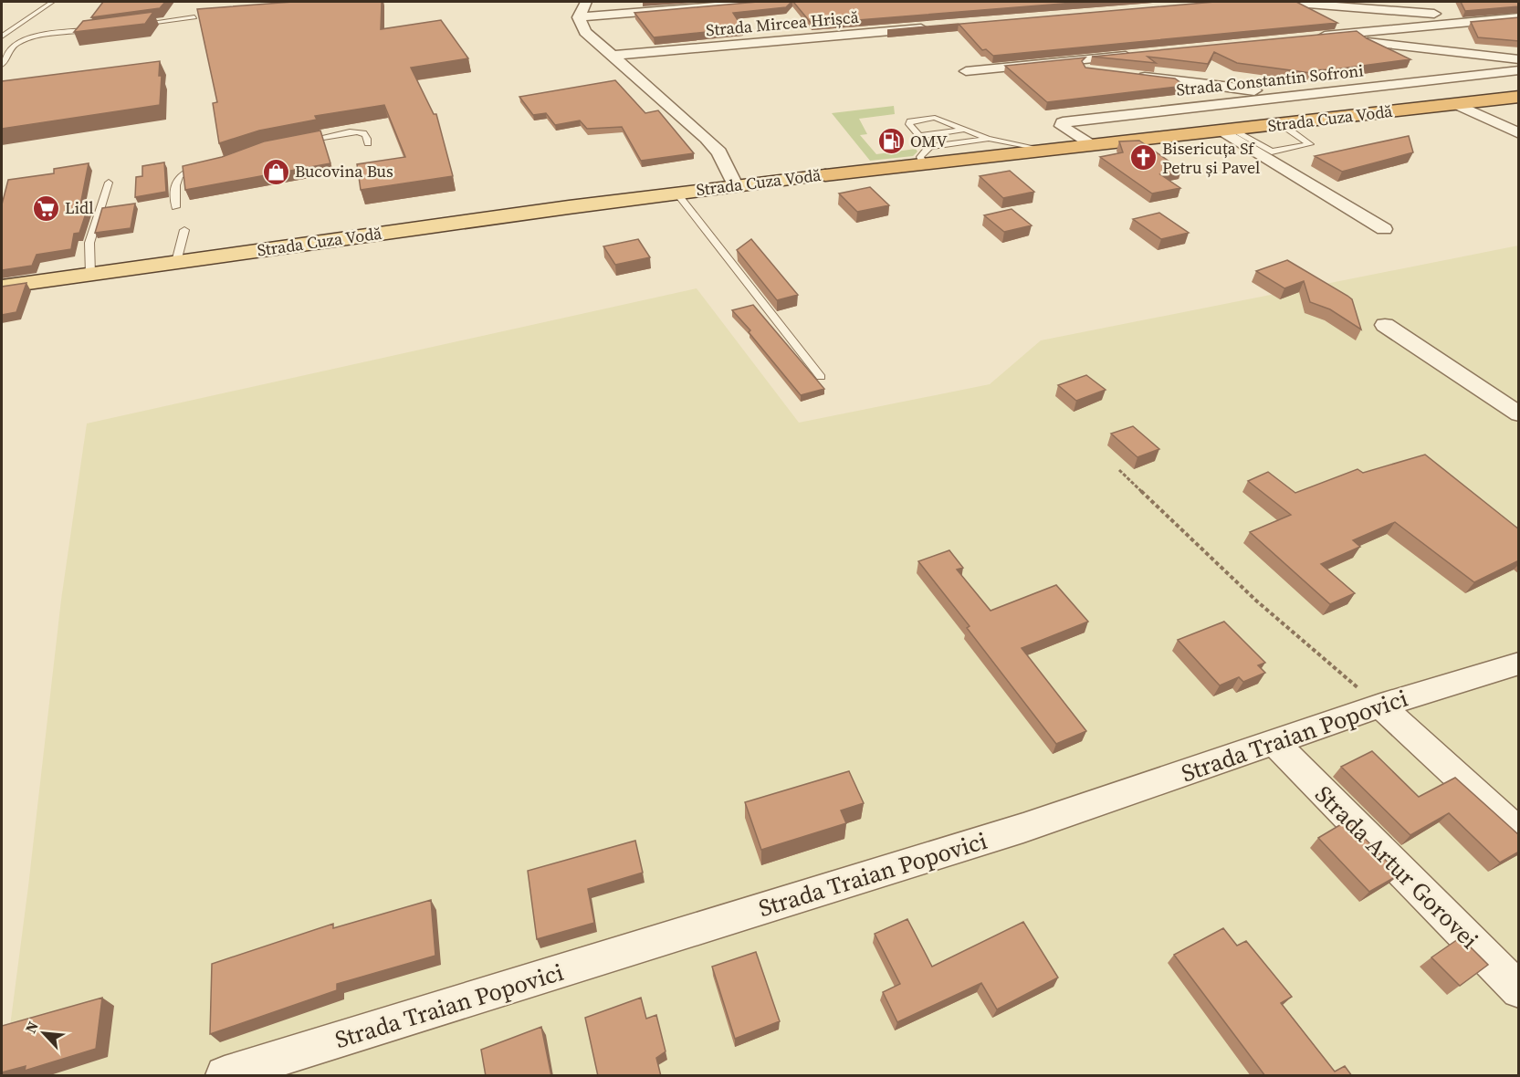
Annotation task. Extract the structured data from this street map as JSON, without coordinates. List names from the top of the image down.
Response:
{
  "streets": {
    "highway": ["Strada Cuza Vodă"],
    "street": [
      "Strada Mircea Hrișcă",
      "Strada Constantin Sofroni",
      "Strada Traian Popovici",
      "Strada Artur Gorovei"
    ]
  },
  "crossings": [
    ["Strada Constantin Sofroni", "Strada Cuza Vodă"],
    ["Strada Traian Popovici", "Strada Artur Gorovei"]
  ],
  "places": {
    "fuel station": ["OMV"],
    "church": ["Bisericuța Sf Petru și Pavel"],
    "shop": ["Bucovina Bus"],
    "supermarket": ["Lidl"]
  },
  "north": "top left"
}
